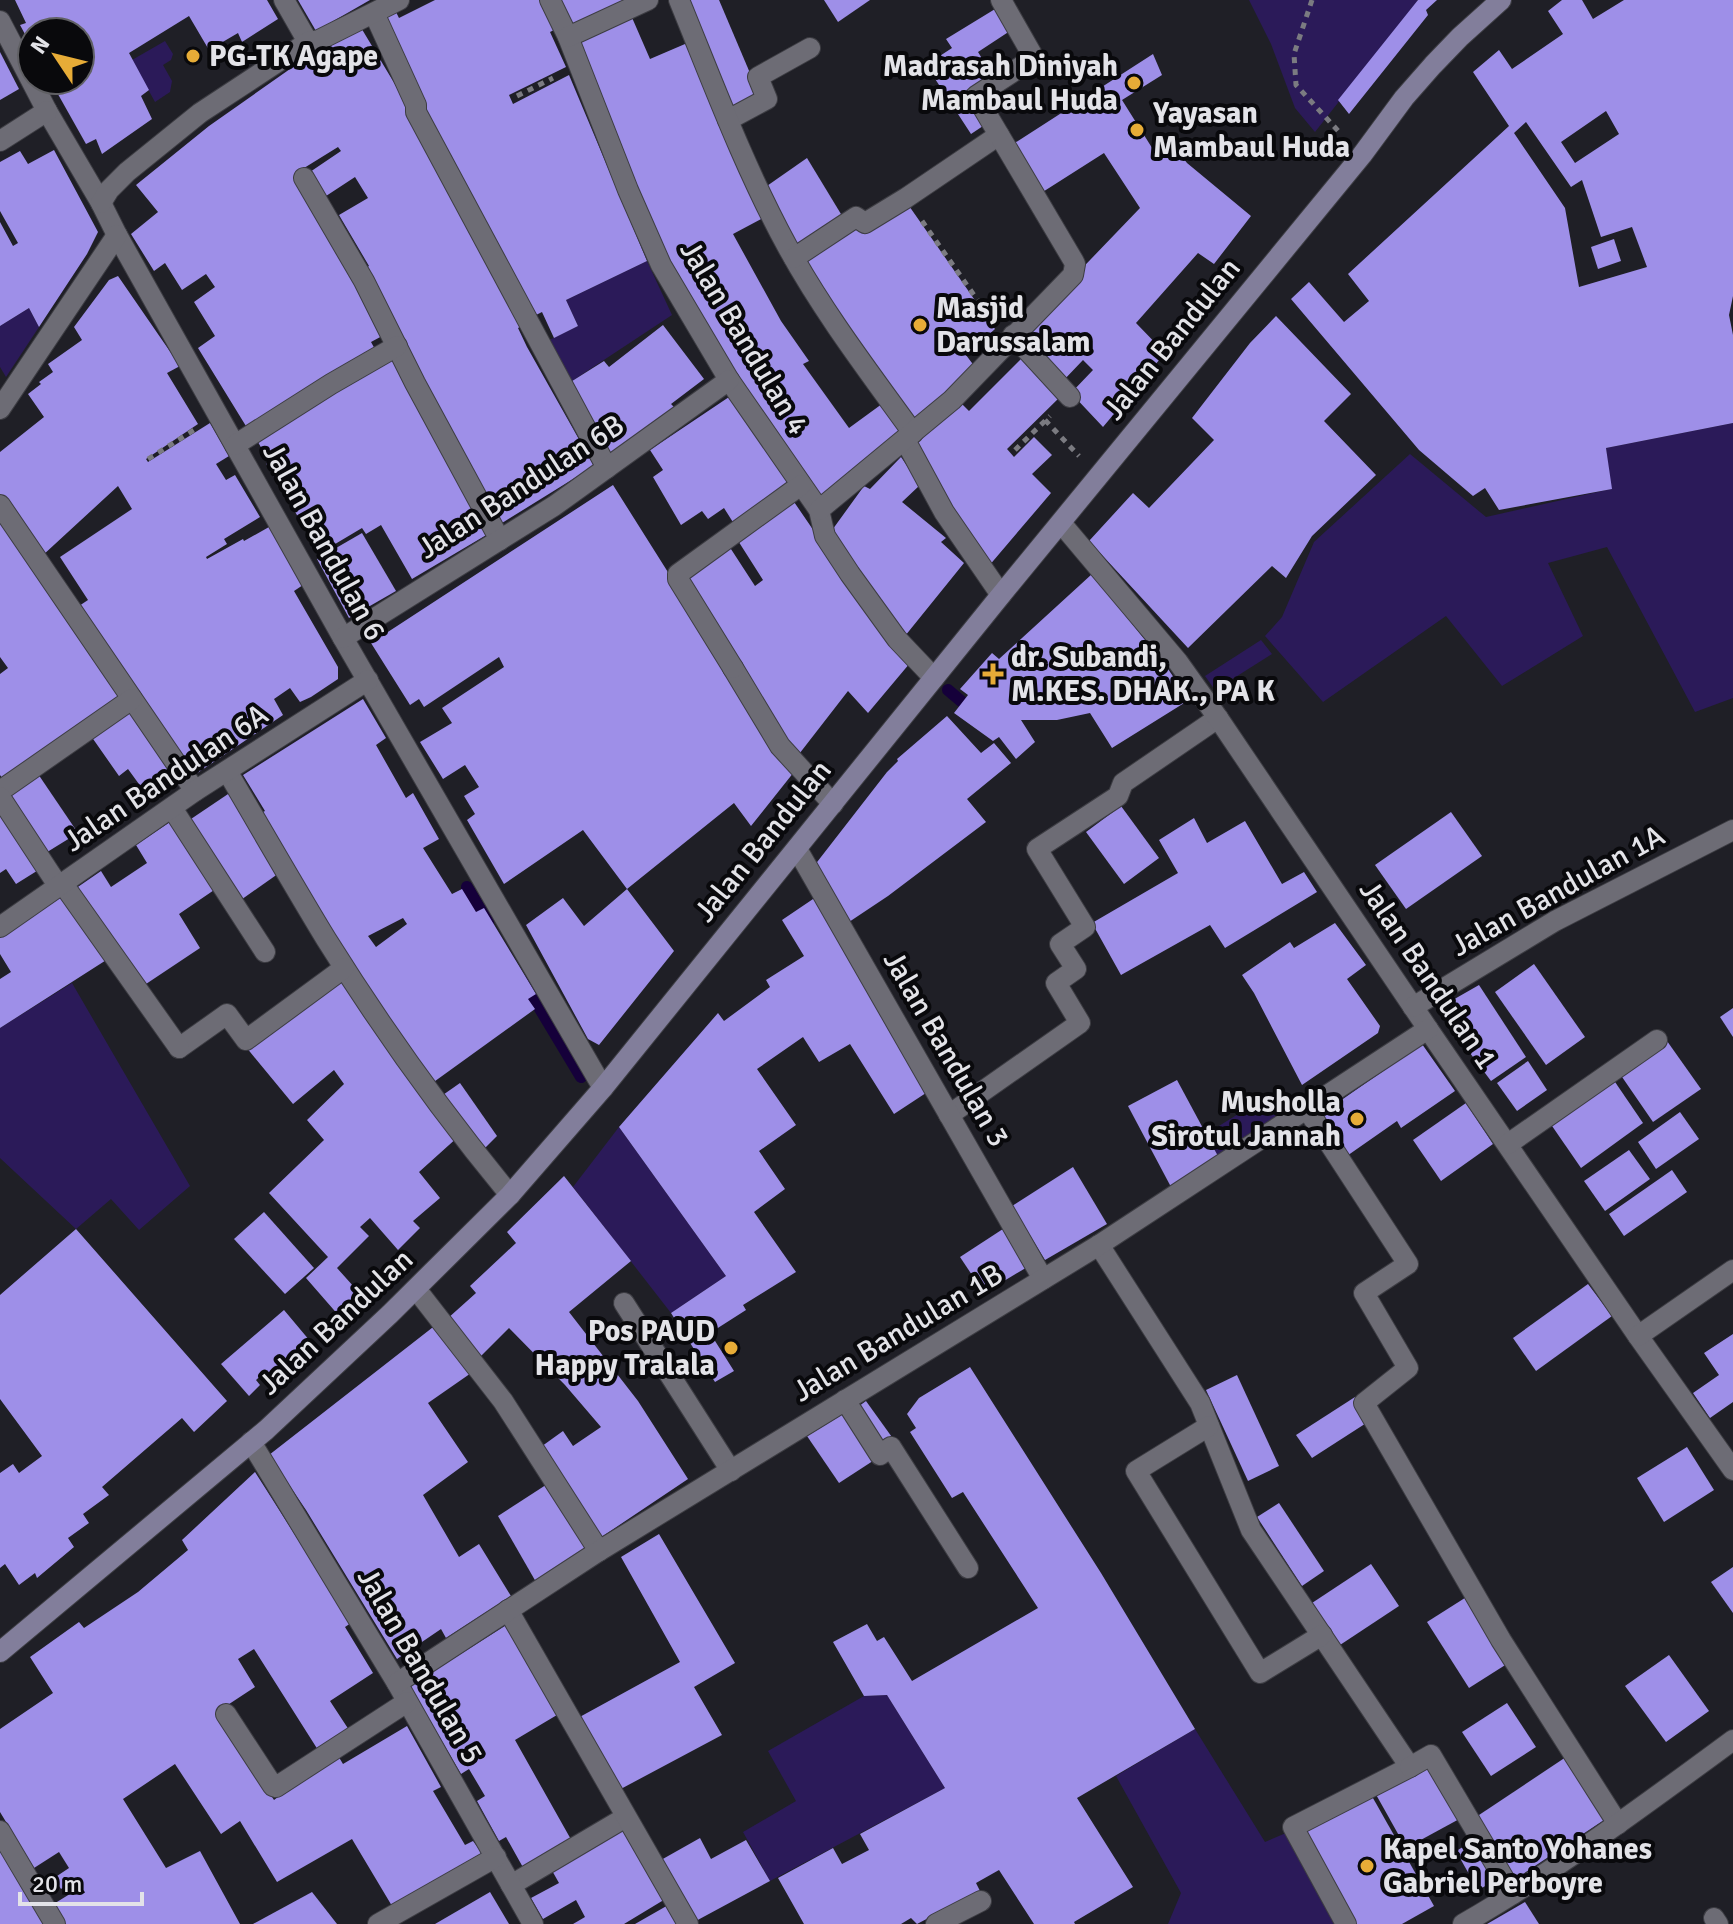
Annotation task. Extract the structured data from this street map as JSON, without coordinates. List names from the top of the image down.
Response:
{
  "streets": {
    "main road": ["Jalan Bandulan"],
    "street": [
      "Jalan Bandulan 4",
      "Jalan Bandulan 6B",
      "Jalan Bandulan 6",
      "Jalan Bandulan 6A",
      "Jalan Bandulan 1A",
      "Jalan Bandulan 1",
      "Jalan Bandulan 3",
      "Jalan Bandulan 1B",
      "Jalan Bandulan 5"
    ]
  },
  "crossings": [
    ["Jalan Bandulan 4", "Jalan Bandulan"],
    ["Jalan Bandulan 4", "Jalan Bandulan 6B"],
    ["Jalan Bandulan", "Jalan Bandulan 6"],
    ["Jalan Bandulan", "Jalan Bandulan 1"],
    ["Jalan Bandulan", "Jalan Bandulan 3"],
    ["Jalan Bandulan", "Jalan Bandulan 5"],
    ["Jalan Bandulan 6B", "Jalan Bandulan 6"],
    ["Jalan Bandulan 6", "Jalan Bandulan 6A"],
    ["Jalan Bandulan 1A", "Jalan Bandulan 1"],
    ["Jalan Bandulan 1", "Jalan Bandulan 1B"],
    ["Jalan Bandulan 3", "Jalan Bandulan 1B"],
    ["Jalan Bandulan 1B", "Jalan Bandulan 5"]
  ],
  "places": {
    "other": [
      "PG-TK Agape",
      "Madrasah Diniyah Mambaul Huda",
      "Yayasan Mambaul Huda",
      "Masjid Darussalam",
      "Musholla Sirotul Jannah",
      "Pos PAUD Happy Tralala",
      "Kapel Santo Yohanes Gabriel Perboyre"
    ],
    "health": ["dr. Subandi, M.KES. DHAK., PA K"]
  },
  "scale_bar": "20 m",
  "north": "top left"
}
